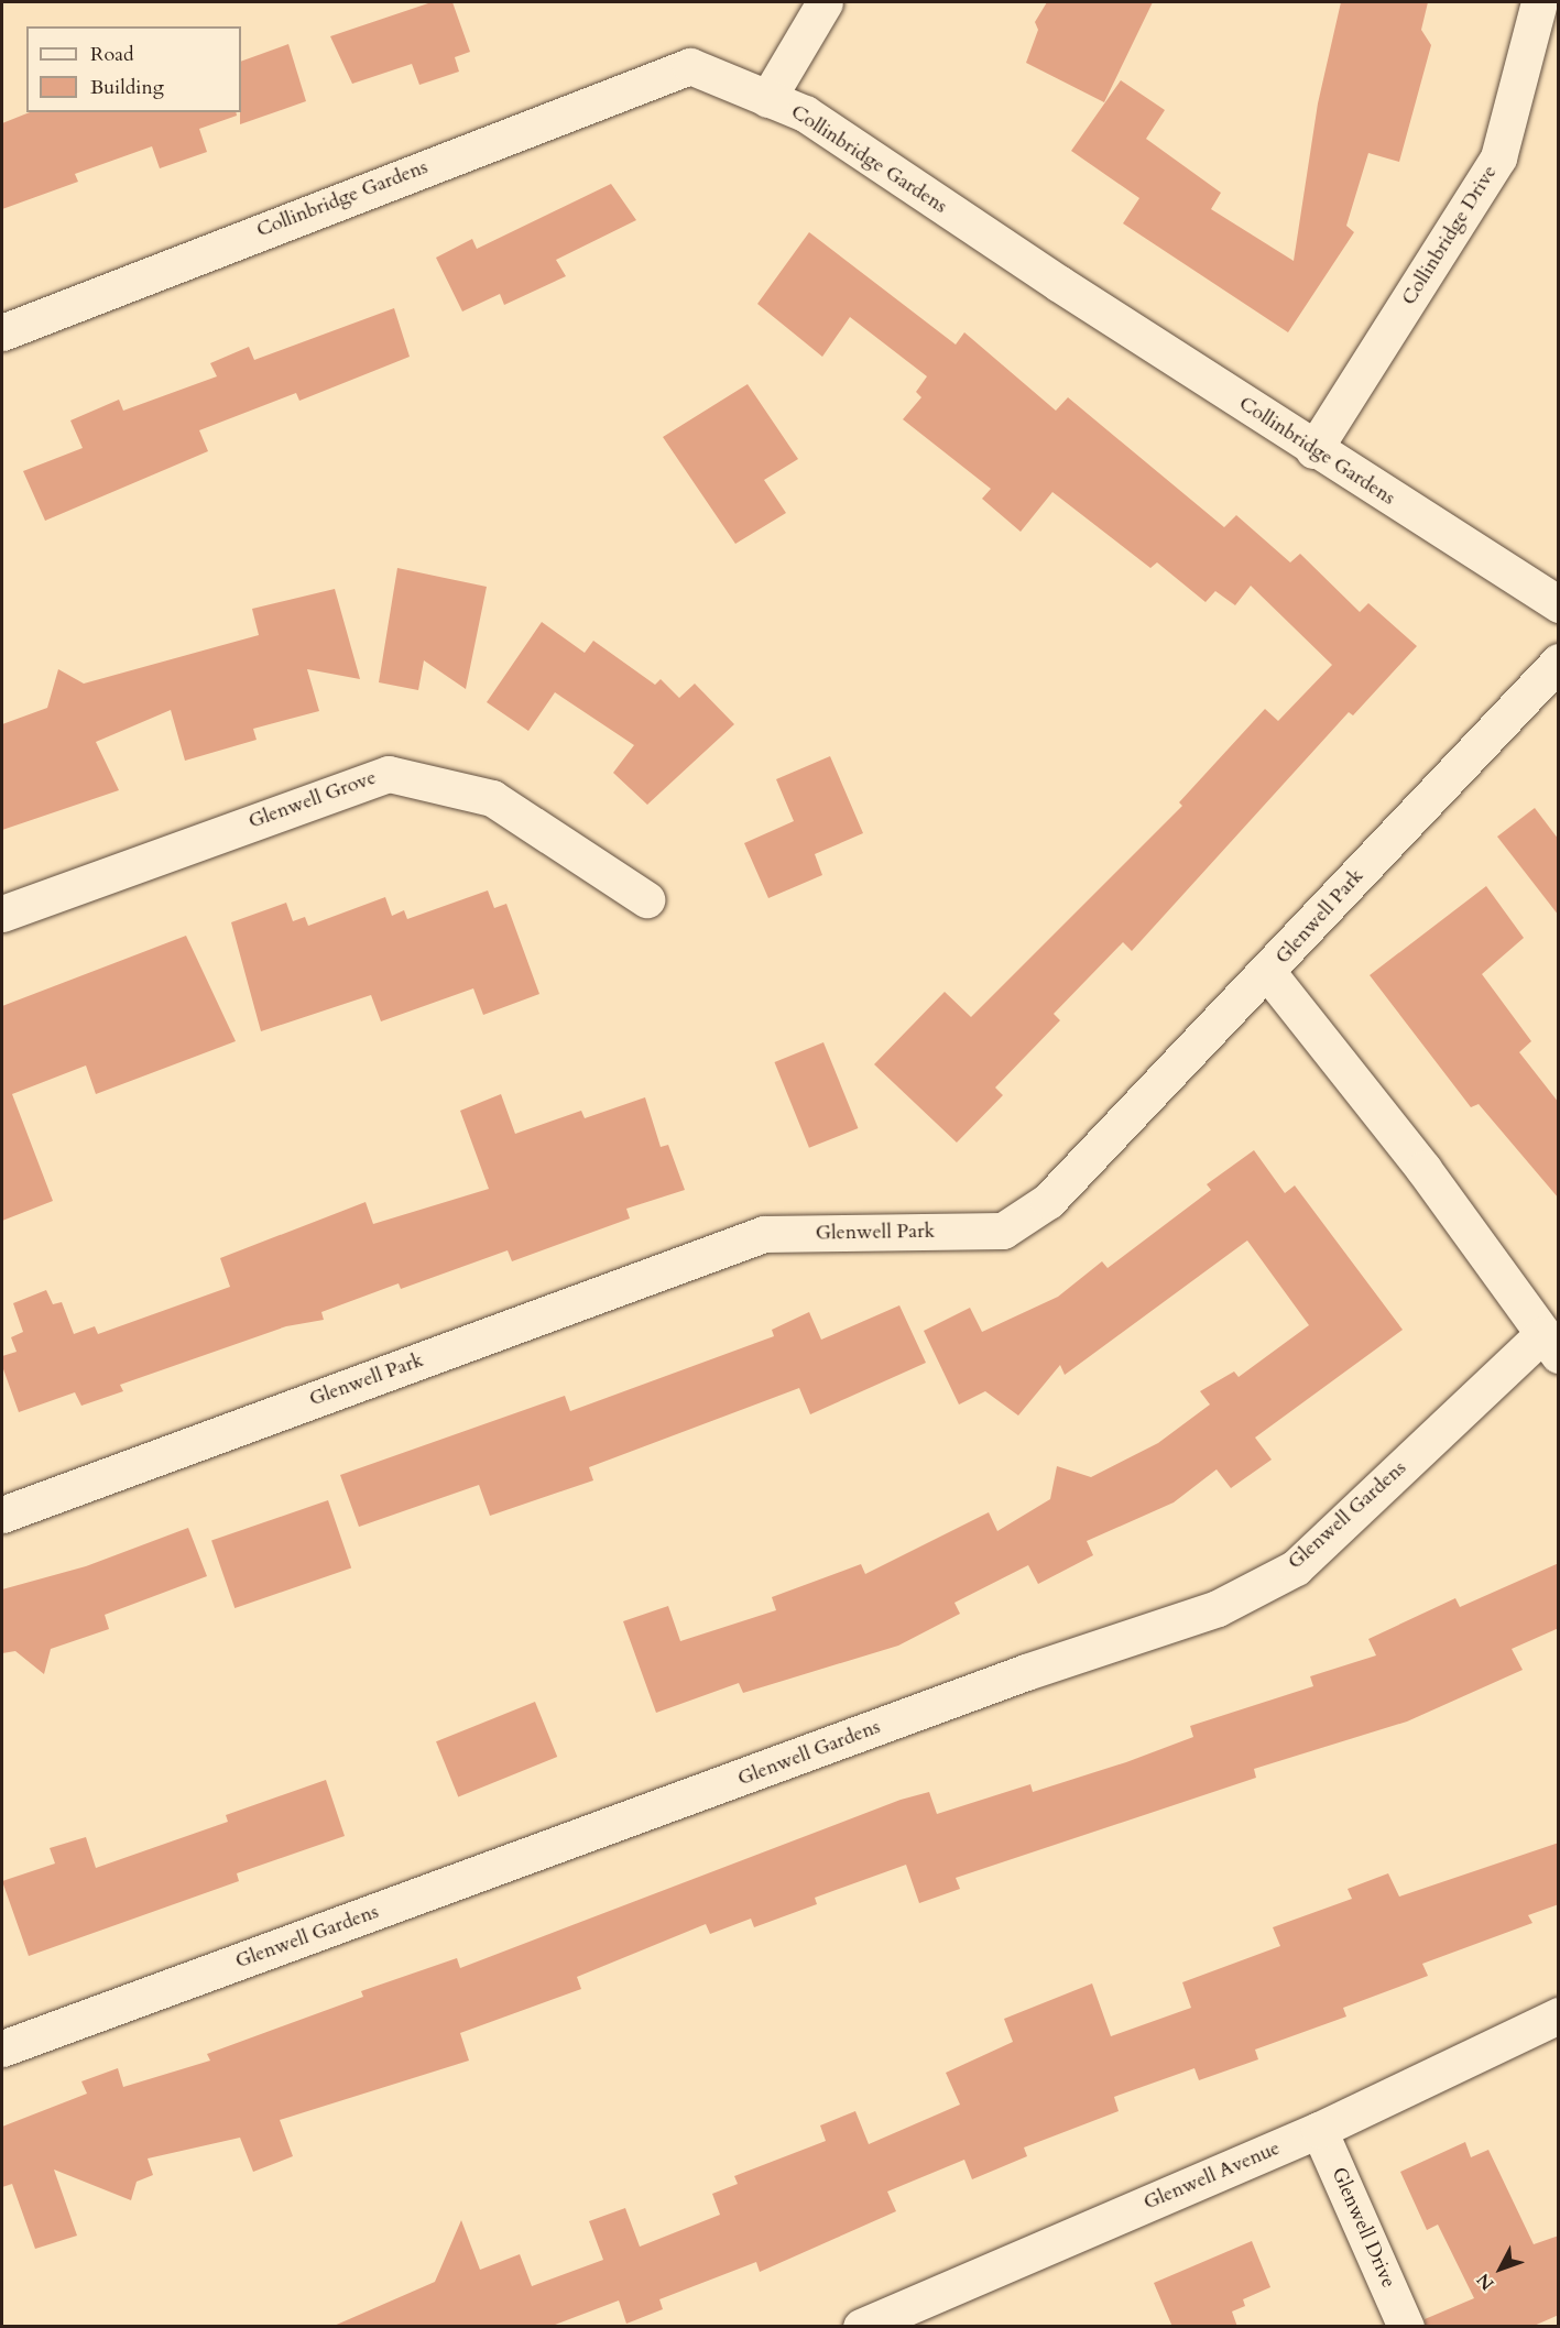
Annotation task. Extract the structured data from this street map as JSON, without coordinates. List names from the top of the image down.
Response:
{
  "streets": {
    "street": [
      "Collinbridge Gardens",
      "Collinbridge Drive",
      "Glenwell Grove",
      "Glenwell Park",
      "Glenwell Gardens",
      "Glenwell Avenue",
      "Glenwell Drive"
    ]
  },
  "crossings": [
    ["Collinbridge Gardens", "Collinbridge Drive"],
    ["Glenwell Park", "Glenwell Gardens"],
    ["Glenwell Avenue", "Glenwell Drive"]
  ],
  "legend": ["Road", "Building"],
  "north": "bottom left"
}
